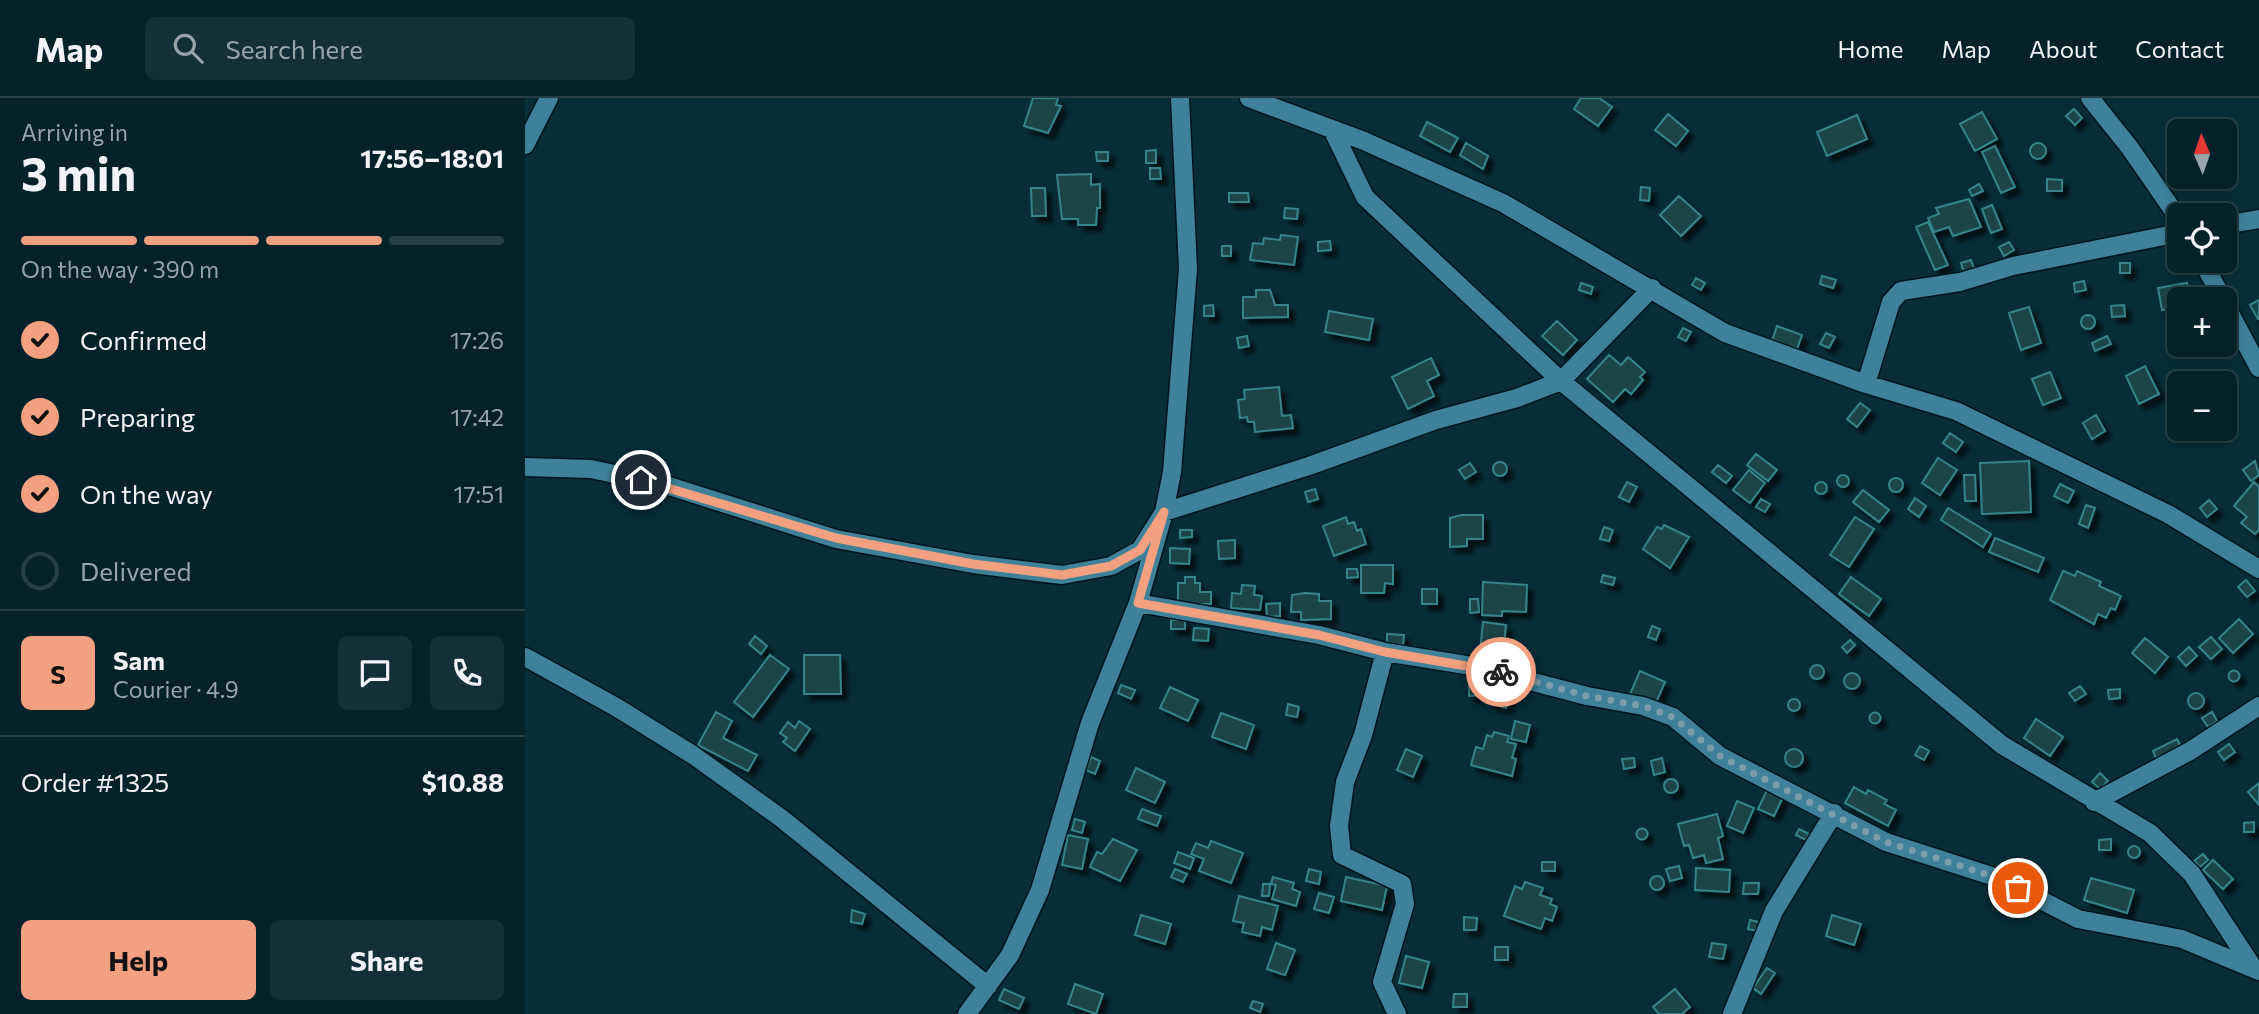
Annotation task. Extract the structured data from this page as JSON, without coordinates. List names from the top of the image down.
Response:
{
  "north": "top",
  "page": {
    "header": "Map",
    "search": "Search here",
    "nav": [
      "Home",
      "Map",
      "About",
      "Contact"
    ],
    "heading": ["3 min", "Arriving in", "17:56–18:01"],
    "panel": [
      "Sam",
      "Courier · 4.9",
      "Order #1325",
      "$10.88"
    ],
    "map_buttons": ["+", "−"],
    "bar": "On the way · 390 m",
    "list": [
      ["Confirmed", "17:26"],
      ["Preparing", "17:42"],
      ["On the way", "17:51"],
      "Delivered"
    ],
    "round": "S",
    "buttons": ["Help", "Share"]
  }
}
